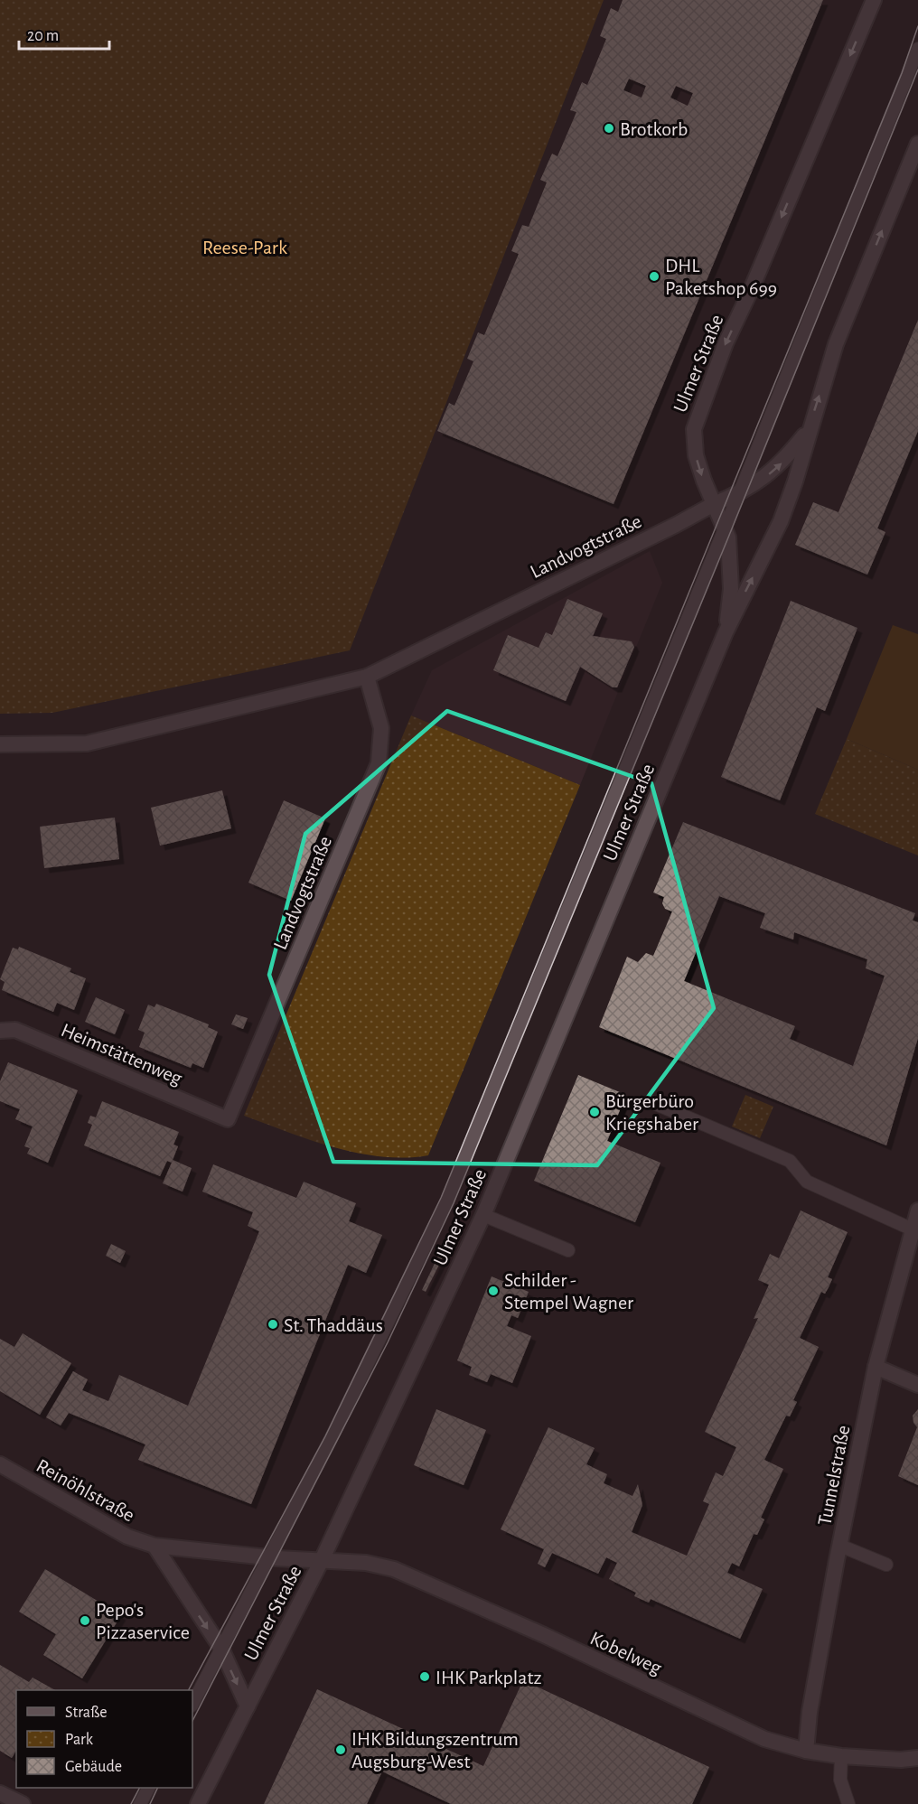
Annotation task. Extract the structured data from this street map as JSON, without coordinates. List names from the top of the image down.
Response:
{
  "streets": {
    "street": [
      "Ulmer Straße",
      "Landvogtstraße",
      "Heimstättenweg",
      "Tunnelstraße",
      "Reinöhlstraße",
      "Kobelweg"
    ]
  },
  "crossings": [
    ["Ulmer Straße", "Landvogtstraße"],
    ["Ulmer Straße", "Reinöhlstraße"],
    ["Ulmer Straße", "Kobelweg"],
    ["Landvogtstraße", "Heimstättenweg"],
    ["Tunnelstraße", "Kobelweg"],
    ["Reinöhlstraße", "Kobelweg"]
  ],
  "parks": ["Reese-Park"],
  "places": [
    "Brotkorb",
    "DHL Paketshop 699",
    "Bürgerbüro Kriegshaber",
    "Schilder - Stempel Wagner",
    "St. Thaddäus",
    "Pepo's Pizzaservice",
    "IHK Parkplatz",
    "IHK Bildungszentrum Augsburg-West"
  ],
  "legend": ["Straße", "Park", "Gebäude"],
  "scale_bar": "20 m"
}
